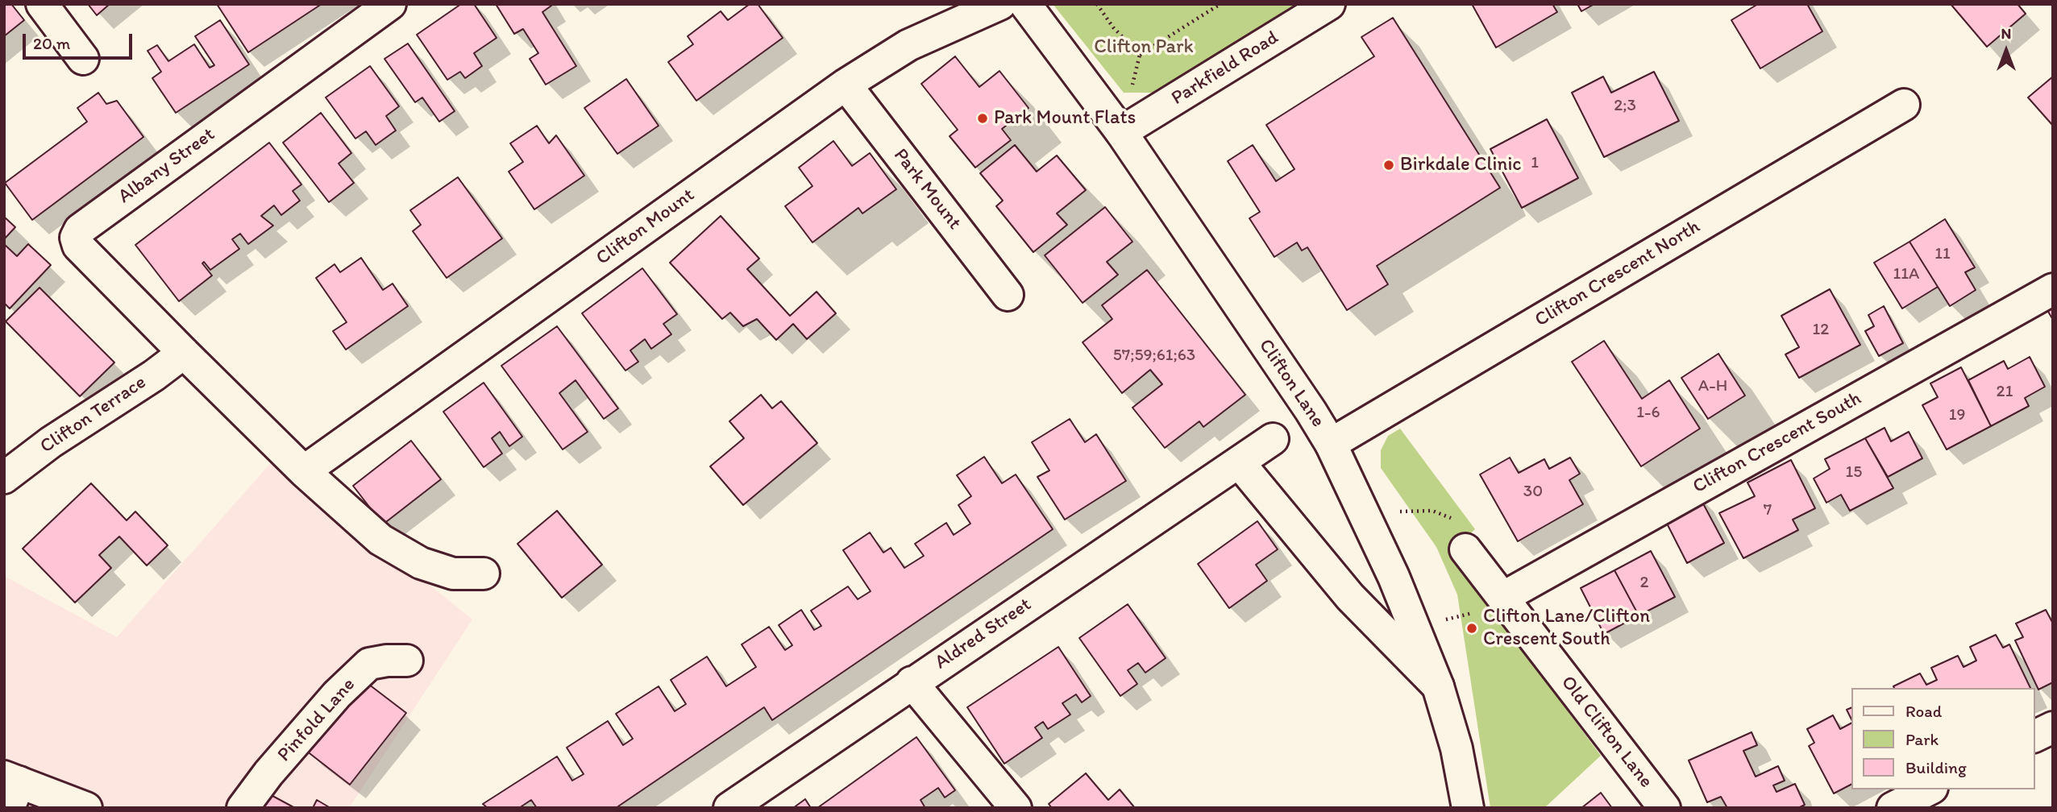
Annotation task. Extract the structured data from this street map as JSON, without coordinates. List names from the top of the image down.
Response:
{
  "streets": {
    "street": [
      "Parkfield Road",
      "Albany Street",
      "Park Mount",
      "Clifton Mount",
      "Clifton Crescent North",
      "Clifton Lane",
      "Clifton Terrace",
      "Clifton Crescent South",
      "Aldred Street",
      "Pinfold Lane",
      "Old Clifton Lane"
    ]
  },
  "crossings": [
    ["Parkfield Road", "Clifton Lane"],
    ["Albany Street", "Clifton Terrace"],
    ["Park Mount", "Clifton Mount"],
    ["Clifton Crescent North", "Clifton Lane"],
    ["Clifton Crescent South", "Old Clifton Lane"]
  ],
  "parks": ["Clifton Park"],
  "places": ["Park Mount Flats", "Birkdale Clinic", "Clifton Lane/Clifton Crescent South"],
  "house_numbers": [
    "2;3",
    "1",
    "11",
    "11A",
    "12",
    "57;59;61;63",
    "A-H",
    "21",
    "1-6",
    "19",
    "15",
    "30",
    "7",
    "2"
  ],
  "legend": ["Road", "Park", "Building"],
  "scale_bar": "20 m",
  "north": "top"
}
